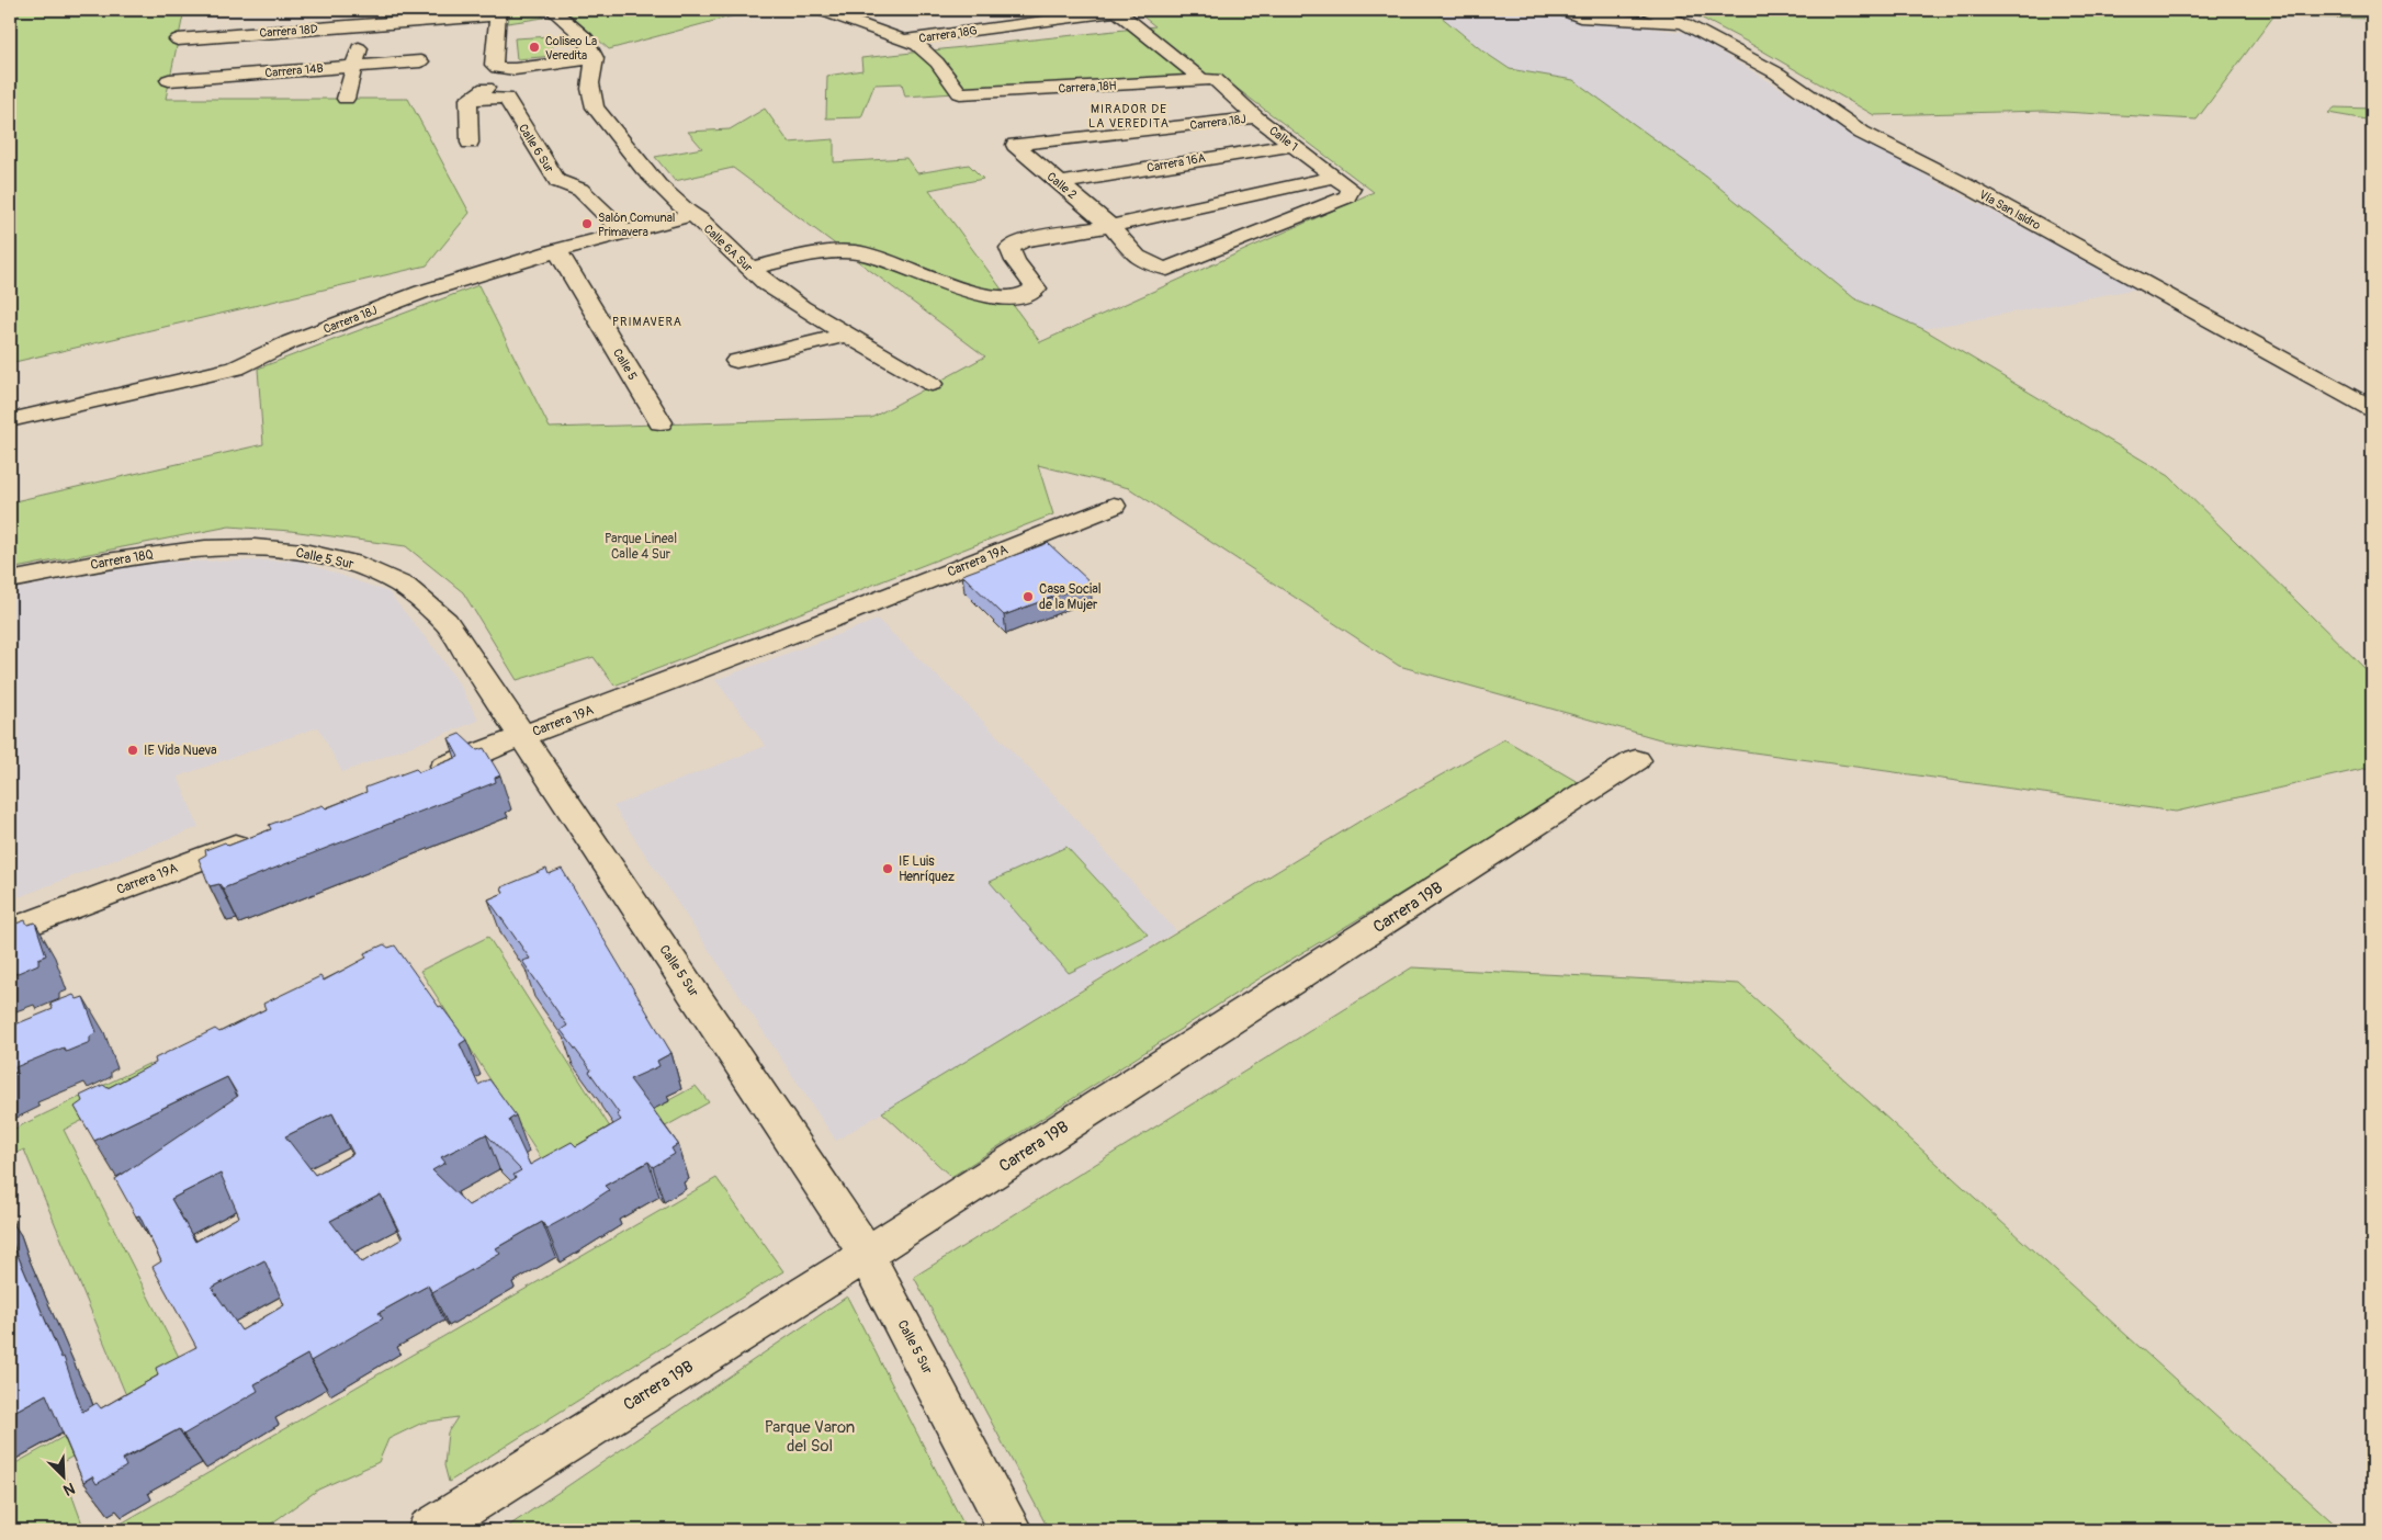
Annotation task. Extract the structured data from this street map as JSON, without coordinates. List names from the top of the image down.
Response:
{
  "streets": {
    "street": [
      "Carrera 18D",
      "Carrera 18G",
      "Carrera 14B",
      "Carrera 18H",
      "Carrera 18J",
      "Calle 1",
      "Calle 6 Sur",
      "Carrera 16A",
      "Calle 2",
      "Vía San Isidro",
      "Calle 6A Sur",
      "Calle 5",
      "Calle 5 Sur",
      "Carrera 18Q",
      "Carrera 19A",
      "Carrera 19B"
    ]
  },
  "crossings": [
    ["Carrera 18G", "Carrera 18H"],
    ["Carrera 18G", "Calle 1"],
    ["Carrera 18H", "Calle 1"],
    ["Carrera 18J", "Calle 1"],
    ["Carrera 18J", "Calle 6 Sur"],
    ["Carrera 18J", "Calle 2"],
    ["Carrera 18J", "Calle 6A Sur"],
    ["Carrera 18J", "Calle 5"],
    ["Calle 1", "Carrera 16A"],
    ["Calle 1", "Calle 2"],
    ["Carrera 16A", "Calle 2"],
    ["Calle 5 Sur", "Carrera 18Q"],
    ["Calle 5 Sur", "Carrera 19A"],
    ["Calle 5 Sur", "Carrera 19B"]
  ],
  "districts": ["MIRADOR DE LA VEREDITA", "PRIMAVERA"],
  "parks": ["Parque Lineal Calle 4 Sur", "Parque Varon del Sol"],
  "places": [
    "Coliseo La Veredita",
    "Salón Comunal Primavera",
    "Casa Social de la Mujer",
    "IE Vida Nueva",
    "IE Luis Henríquez"
  ],
  "north": "bottom right"
}
